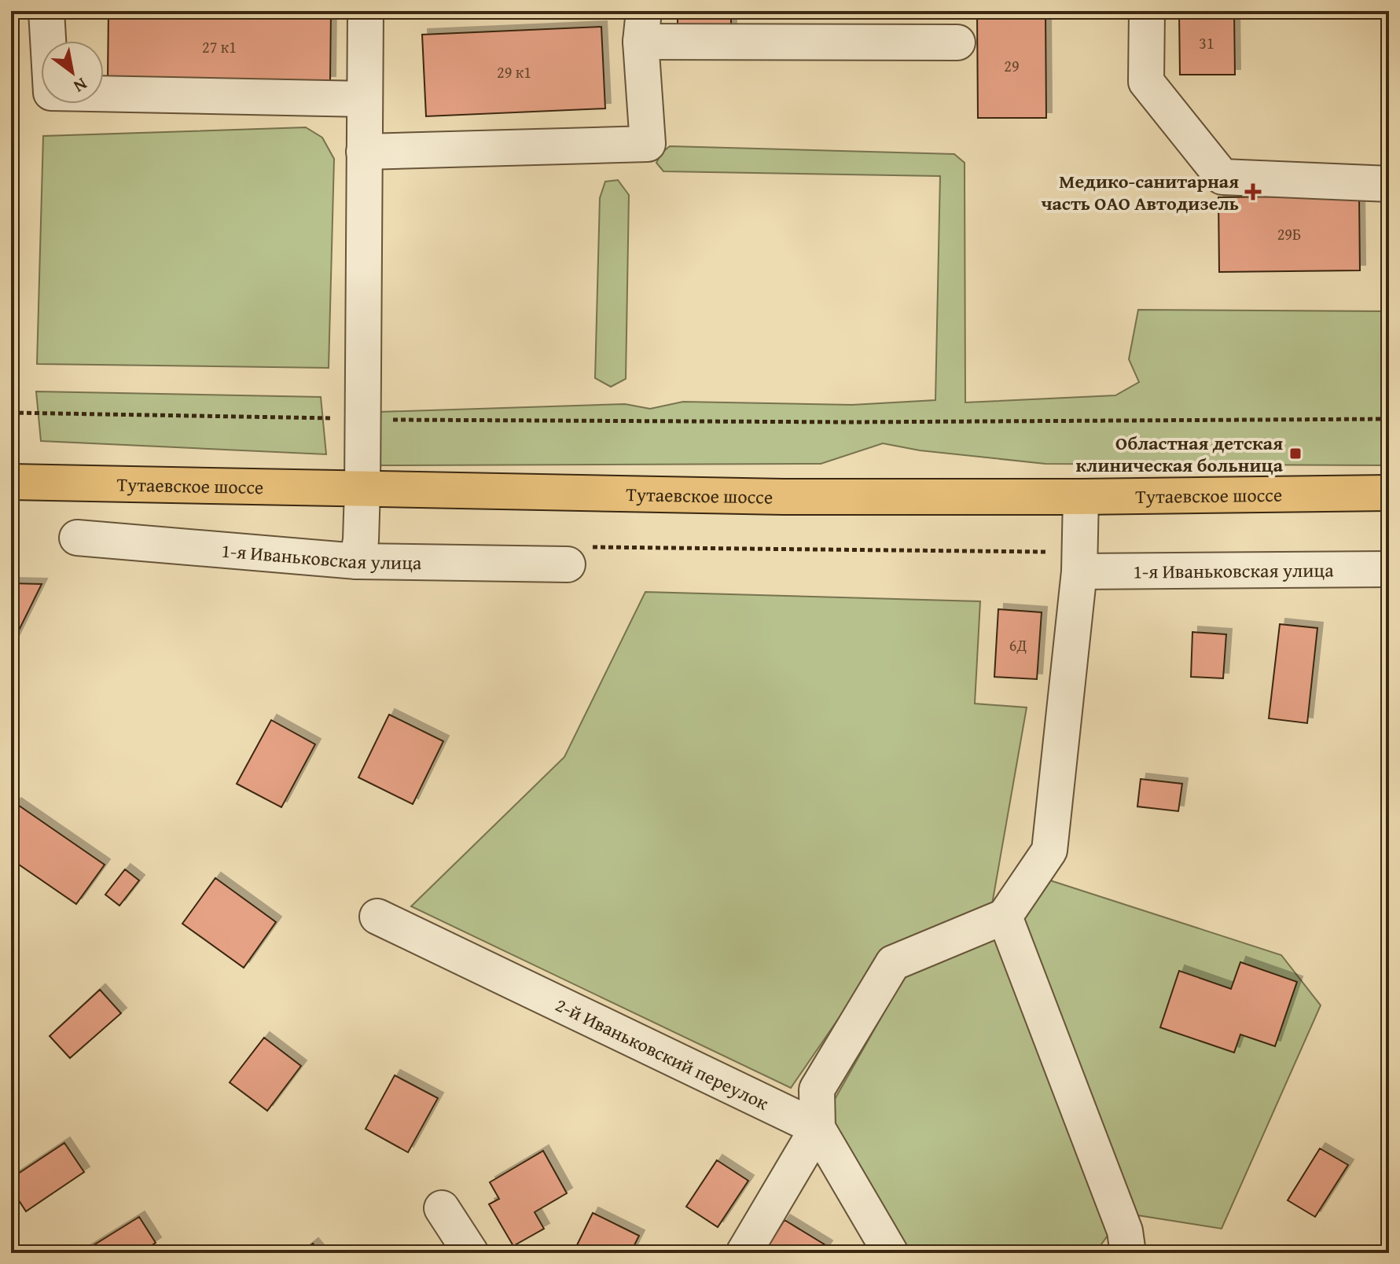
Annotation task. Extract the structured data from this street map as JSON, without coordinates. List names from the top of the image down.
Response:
{
  "streets": {
    "main road": ["Тутаевское шоссе"],
    "street": ["1-я Иваньковская улица", "2-й Иваньковский переулок"]
  },
  "places": {
    "health": ["Медико-санитарная часть ОАО Автодизель"],
    "transit": ["Областная детская клиническая больница"]
  },
  "house_numbers": [
    "31",
    "27 к1",
    "29",
    "29 к1",
    "29Б",
    "6Д"
  ],
  "north": "bottom right"
}
